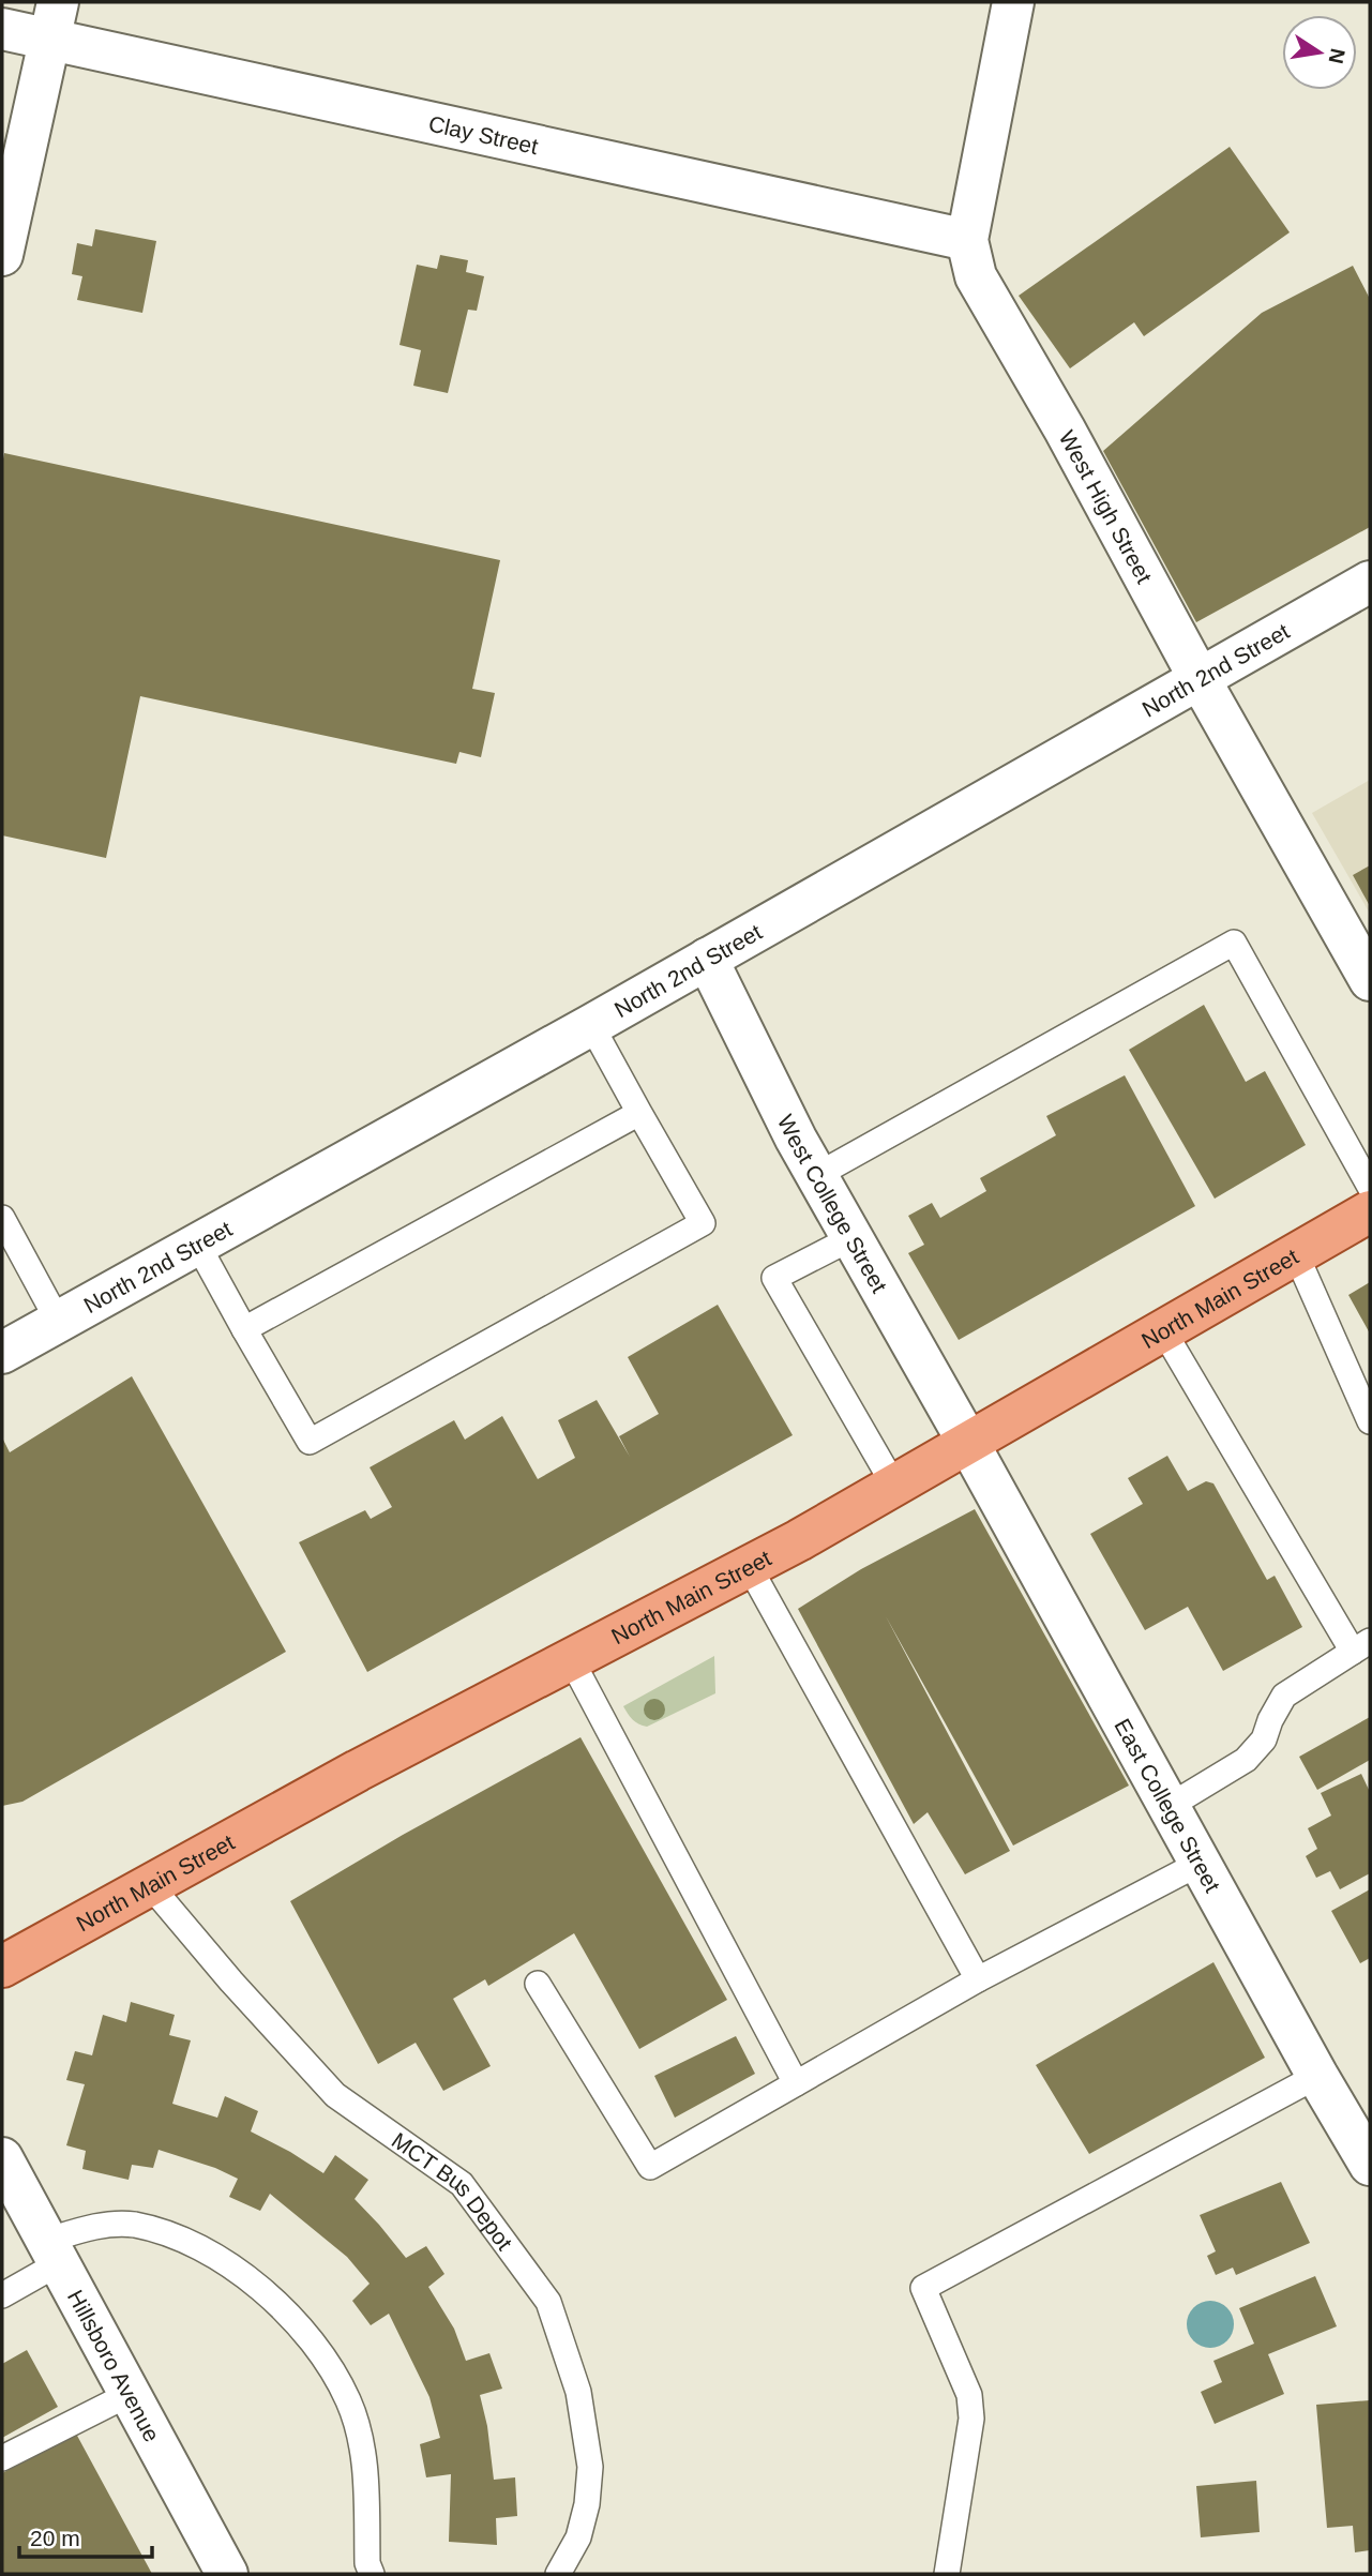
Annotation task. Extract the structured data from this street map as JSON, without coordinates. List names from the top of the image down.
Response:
{
  "streets": {
    "main road": ["North Main Street"],
    "street": [
      "Clay Street",
      "West High Street",
      "North 2nd Street",
      "West College Street",
      "East College Street",
      "Hillsboro Avenue"
    ],
    "lane": ["MCT Bus Depot"]
  },
  "crossings": [
    ["Clay Street", "West High Street"],
    ["West High Street", "North 2nd Street"],
    ["North 2nd Street", "West College Street"],
    ["West College Street", "North Main Street"],
    ["West College Street", "East College Street"],
    ["North Main Street", "East College Street"],
    ["North Main Street", "MCT Bus Depot"]
  ],
  "scale_bar": "20 m",
  "north": "right"
}
